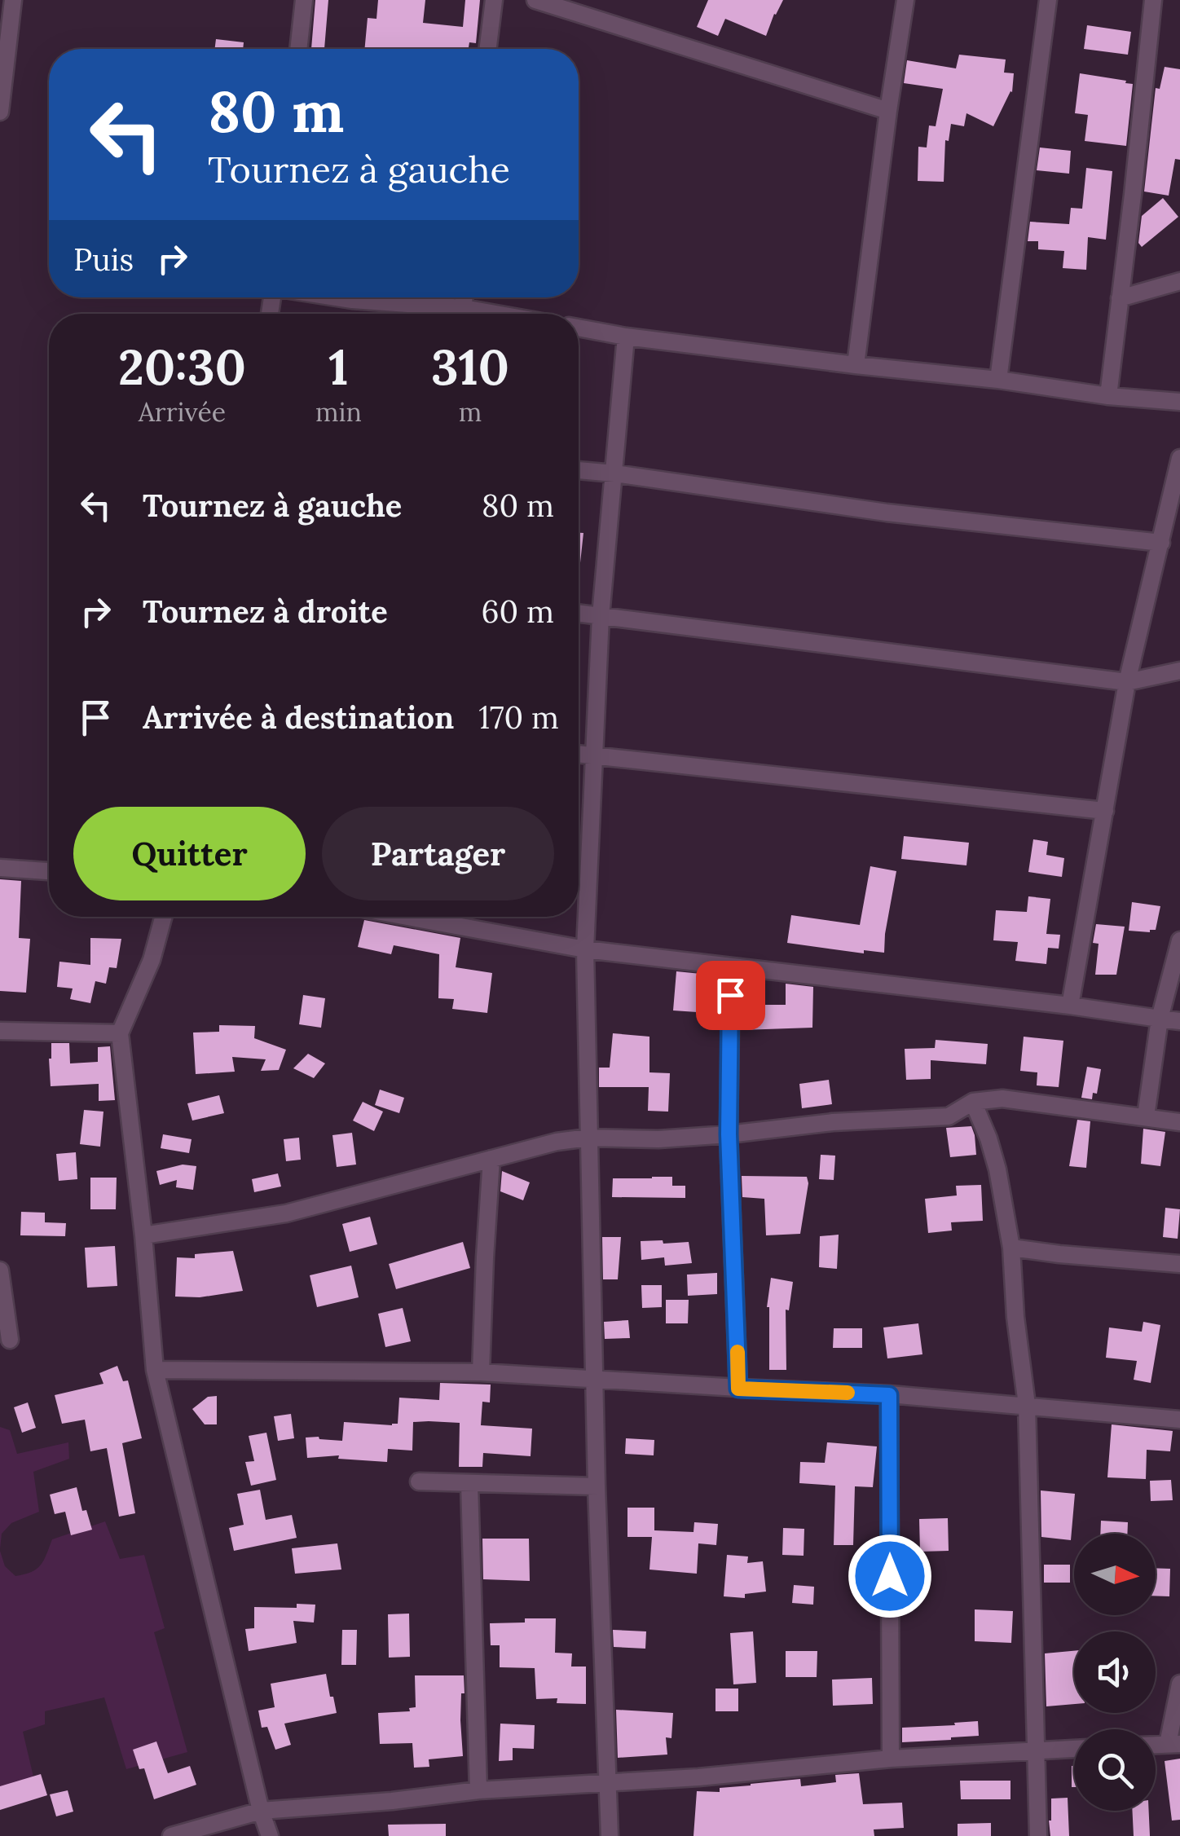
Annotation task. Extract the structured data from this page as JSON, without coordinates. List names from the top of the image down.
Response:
{
  "north": "right",
  "page": {
    "turn": ["80 m", "Tournez à gauche"],
    "then": "Puis",
    "eta": [
      "20:30",
      "Arrivée",
      "1",
      "min",
      "310",
      "m"
    ],
    "list": [
      {
        "name": "Tournez à gauche",
        "value": "80 m"
      },
      {
        "name": "Tournez à droite",
        "value": "60 m"
      },
      {
        "name": "Arrivée à destination",
        "value": "170 m"
      }
    ],
    "buttons": ["Quitter", "Partager"]
  }
}
